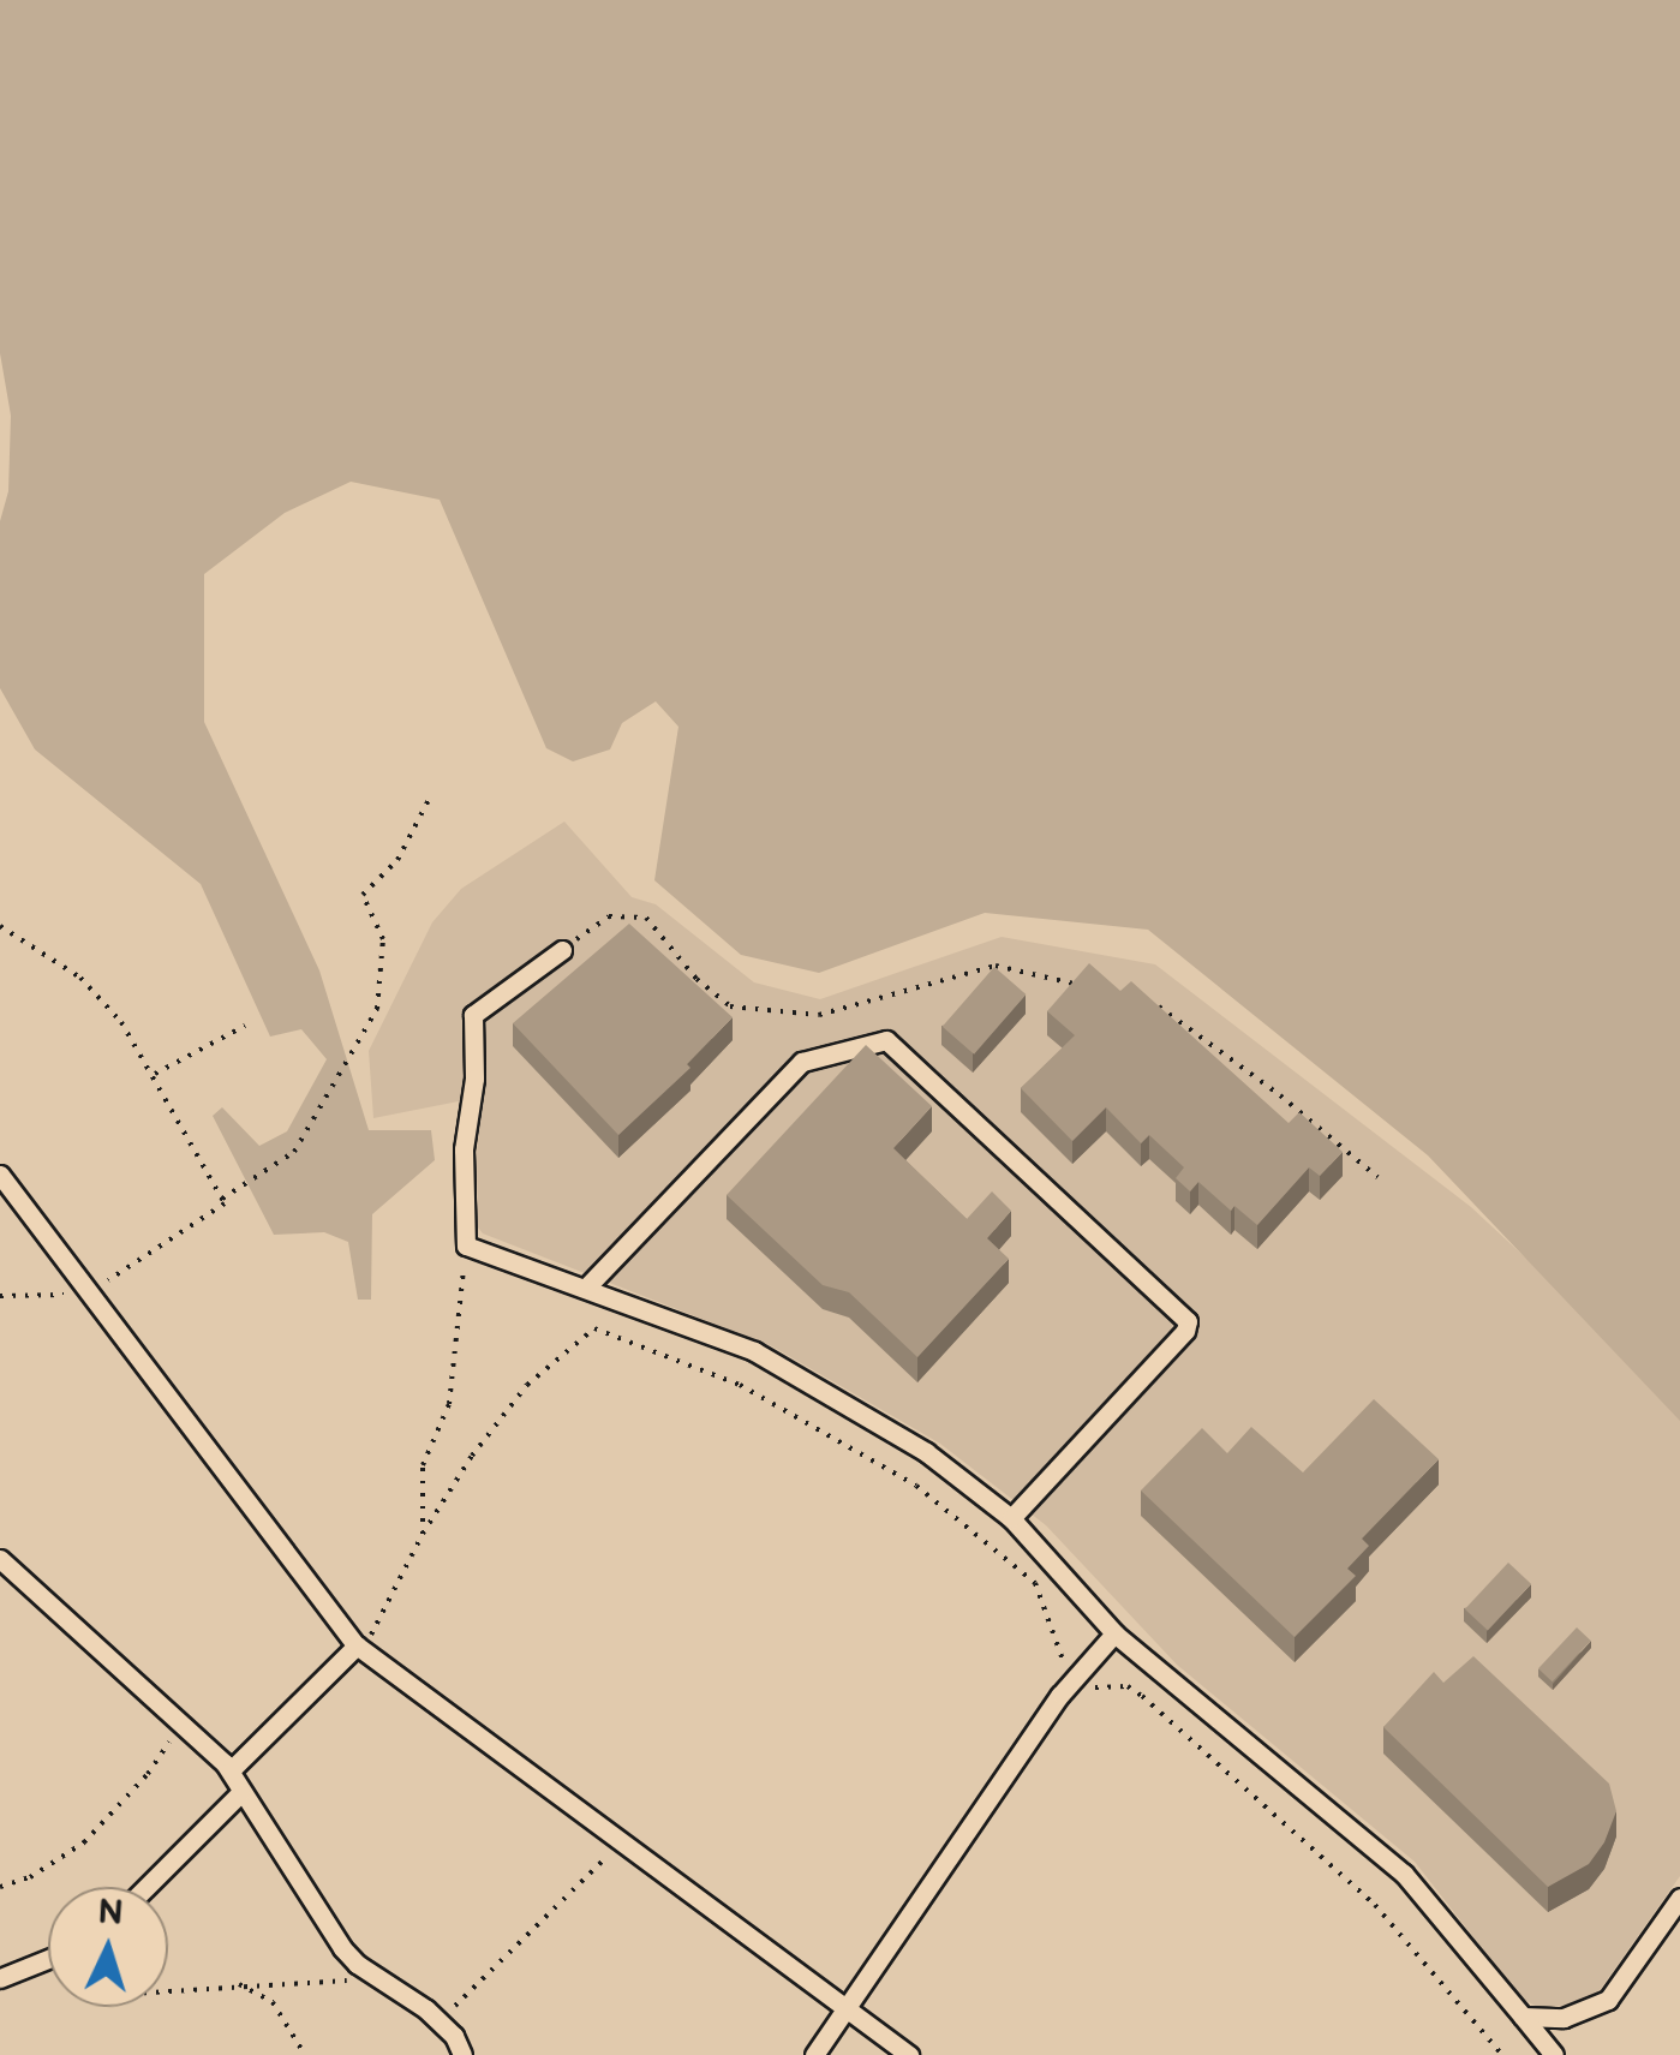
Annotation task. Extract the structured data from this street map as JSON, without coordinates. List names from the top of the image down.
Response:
{
  "north": "top"
}
